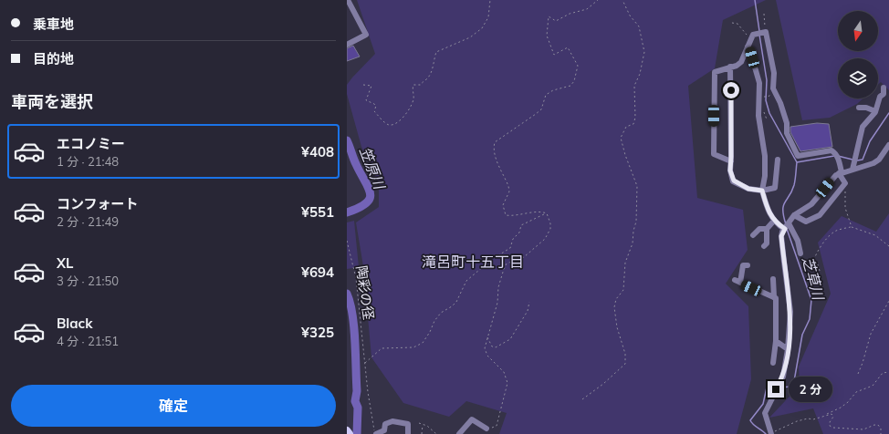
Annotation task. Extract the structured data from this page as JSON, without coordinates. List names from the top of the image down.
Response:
{
  "streets": {
    "path": ["陶彩の径"]
  },
  "districts": ["滝呂町十五丁目"],
  "water": ["笠原川", "芝草川"],
  "north": "bottom",
  "page": {
    "banner": ["乗車地", "目的地"],
    "heading": "車両を選択",
    "list": [
      {
        "name": "エコノミー",
        "note": "1 分 · 21:48",
        "value": "¥408"
      },
      {
        "name": "コンフォート",
        "note": "2 分 · 21:49",
        "value": "¥551"
      },
      {
        "name": "XL",
        "note": "3 分 · 21:50",
        "value": "¥694"
      },
      {
        "name": "Black",
        "note": "4 分 · 21:51",
        "value": "¥325"
      }
    ],
    "bubble": "2 分",
    "buttons": "確定"
  }
}
